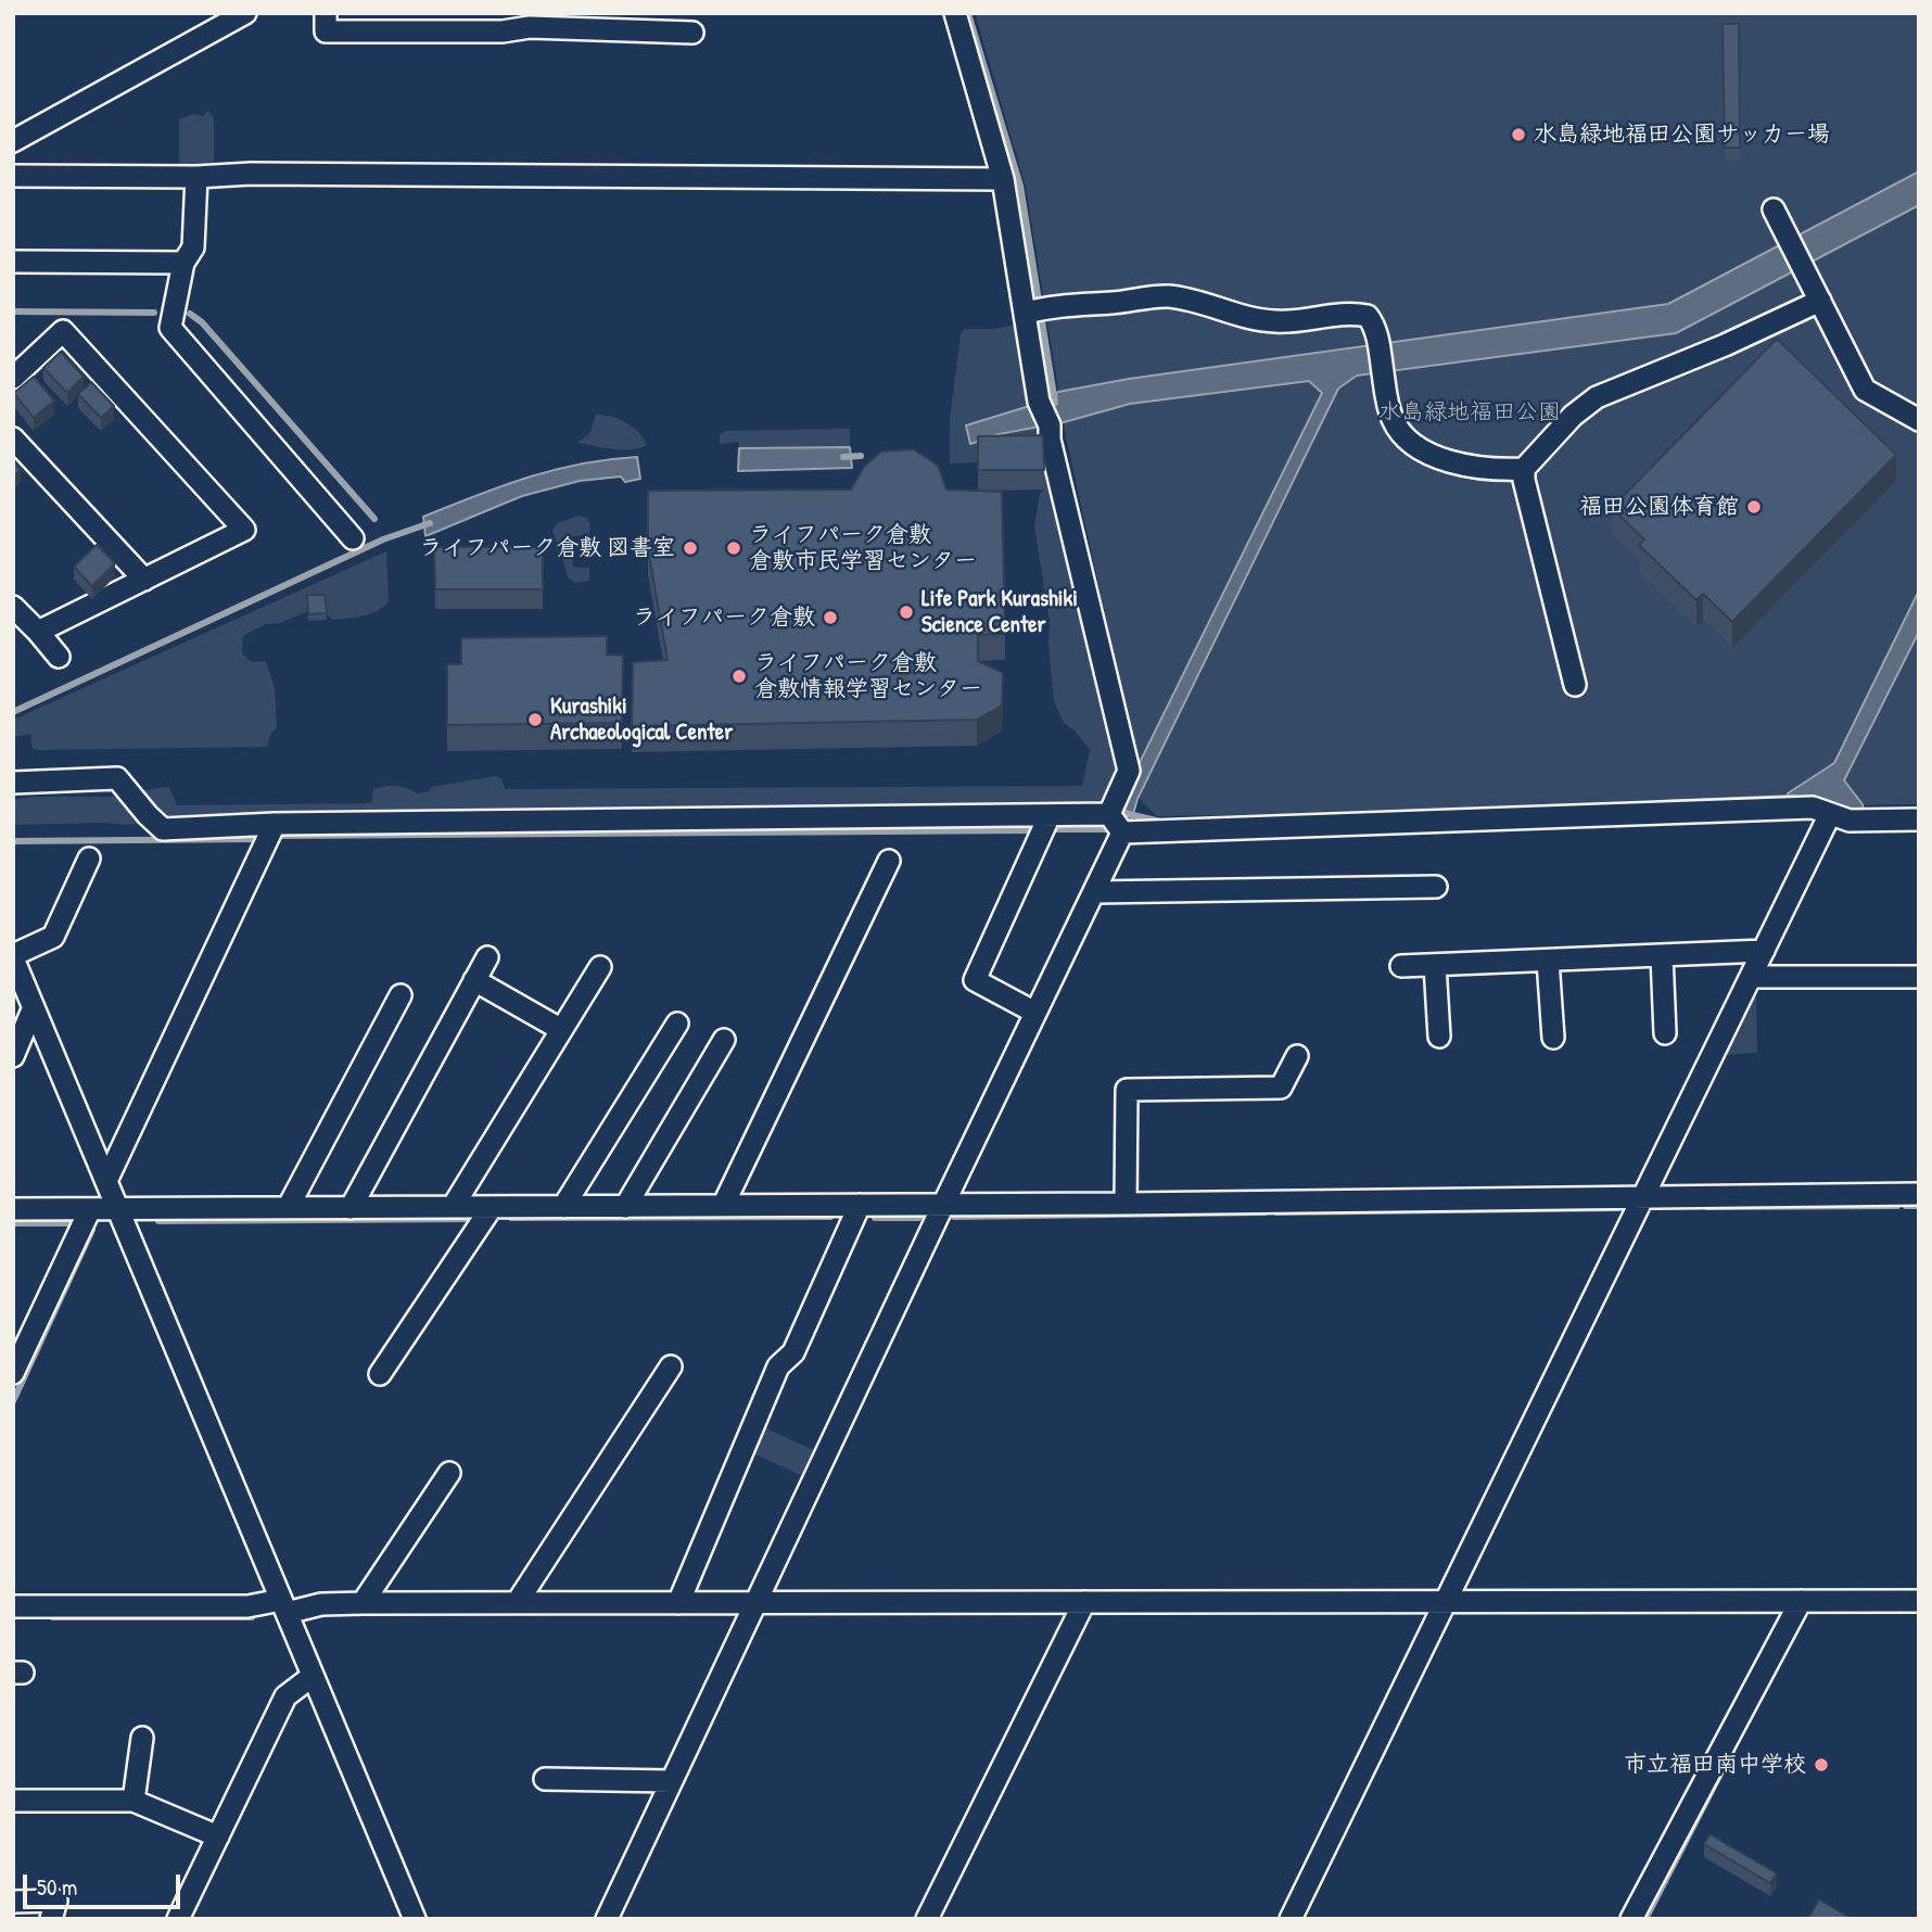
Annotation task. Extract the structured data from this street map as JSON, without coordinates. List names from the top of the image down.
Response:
{
  "parks": ["水島緑地福田公園"],
  "places": [
    "水島緑地福田公園サッカー場",
    "福田公園体育館",
    "ライフパーク倉敷 図書室",
    "ライフパーク倉敷 倉敷市民学習センター",
    "Life Park Kurashiki Science Center",
    "ライフパーク倉敷",
    "ライフパーク倉敷 倉敷情報学習センター",
    "Kurashiki Archaeological Center",
    "市立福田南中学校"
  ],
  "scale_bar": "50 m"
}
